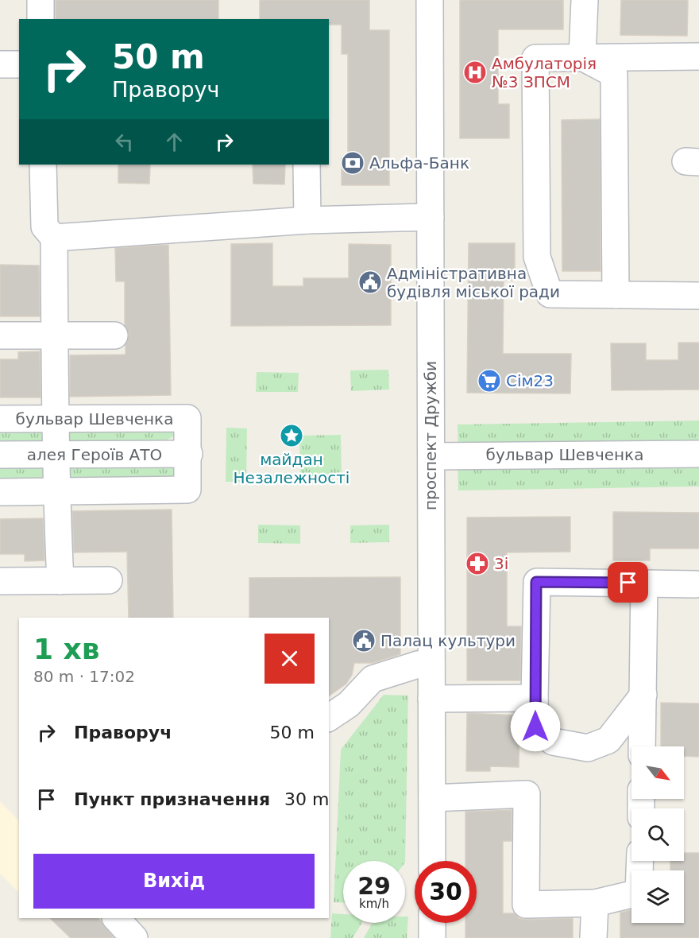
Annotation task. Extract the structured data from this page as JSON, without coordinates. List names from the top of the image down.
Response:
{
  "streets": {
    "street": ["бульвар Шевченка", "проспект Дружби", "алея Героїв АТО"]
  },
  "crossings": [
    ["бульвар Шевченка", "проспект Дружби"],
    ["бульвар Шевченка", "алея Героїв АТО"]
  ],
  "places": {
    "hospital": ["Амбулаторія №3 ЗПСМ"],
    "bank": ["Альфа-Банк"],
    "public building": ["Адміністративна будівля міської ради", "Палац культури"],
    "supermarket": ["Сім23"],
    "place": ["майдан Незалежності"],
    "pharmacy": ["3і"]
  },
  "north": "bottom right",
  "page": {
    "turn": ["50 m", "Праворуч"],
    "heading": ["1 хв", "80 m · 17:02"],
    "list": [
      {
        "name": "Праворуч",
        "value": "50 m"
      },
      {
        "name": "Пункт призначення",
        "value": "30 m"
      }
    ],
    "buttons": "Вихід",
    "speed": "29 km/h",
    "limit": "30"
  }
}
